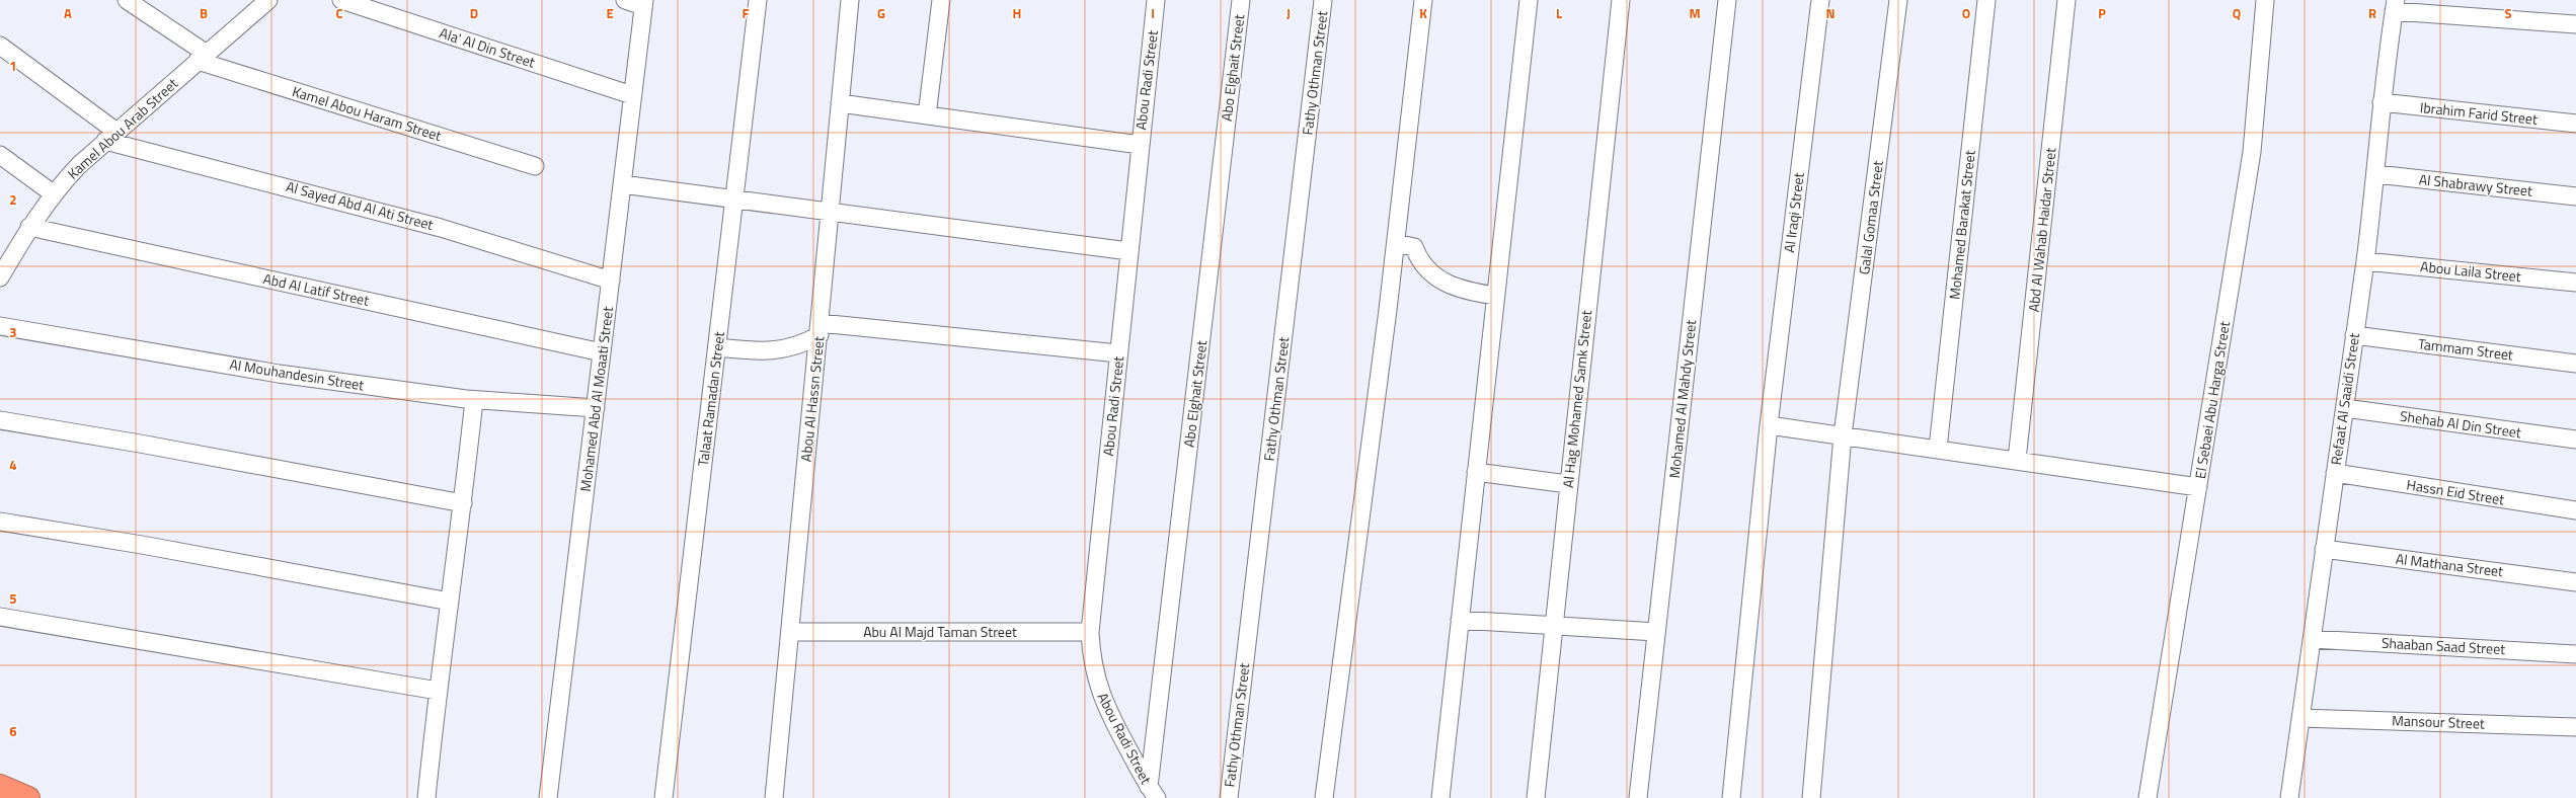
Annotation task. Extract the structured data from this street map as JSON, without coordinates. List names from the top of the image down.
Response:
{
  "streets": {
    "street": [
      "Ala' Al Din Street",
      "Abo Elghait Street",
      "Fathy Othman Street",
      "Abou Radi Street",
      "Kamel Abou Haram Street",
      "Ibrahim Farid Street",
      "Kamel Abou Arab Street",
      "Al Shabrawy Street",
      "Al Sayed Abd Al Ati Street",
      "Al Iraqi Street",
      "Galal Gomaa Street",
      "Mohamed Barakat Street",
      "Abd Al Wahab Haidar Street",
      "Abou Laila Street",
      "Abd Al Latif Street",
      "Tammam Street",
      "Al Mouhandesin Street",
      "Mohamed Abd Al Moaati Street",
      "Talaat Ramadan Street",
      "Abou Al Hassn Street",
      "Al Hag Mohamed Samk Street",
      "Mohamed Al Mahdy Street",
      "Refaat Al Saaidi Street",
      "El Sebaei Abu Harga Street",
      "Shehab Al Din Street",
      "Hassn Eid Street",
      "Al Mathana Street",
      "Abu Al Majd Taman Street",
      "Shaaban Saad Street",
      "Mansour Street"
    ]
  },
  "crossings": [
    ["Ala' Al Din Street", "Mohamed Abd Al Moaati Street"],
    ["Abo Elghait Street", "Abou Radi Street"],
    ["Abou Radi Street", "Abu Al Majd Taman Street"],
    ["Kamel Abou Haram Street", "Kamel Abou Arab Street"],
    ["Ibrahim Farid Street", "Refaat Al Saaidi Street"],
    ["Kamel Abou Arab Street", "Al Sayed Abd Al Ati Street"],
    ["Kamel Abou Arab Street", "Abd Al Latif Street"],
    ["Al Shabrawy Street", "Refaat Al Saaidi Street"],
    ["Al Sayed Abd Al Ati Street", "Mohamed Abd Al Moaati Street"],
    ["Abou Laila Street", "Refaat Al Saaidi Street"],
    ["Abd Al Latif Street", "Mohamed Abd Al Moaati Street"],
    ["Tammam Street", "Refaat Al Saaidi Street"],
    ["Al Mouhandesin Street", "Mohamed Abd Al Moaati Street"],
    ["Abou Al Hassn Street", "Abu Al Majd Taman Street"],
    ["Refaat Al Saaidi Street", "Shehab Al Din Street"],
    ["Refaat Al Saaidi Street", "Hassn Eid Street"],
    ["Refaat Al Saaidi Street", "Al Mathana Street"],
    ["Refaat Al Saaidi Street", "Shaaban Saad Street"],
    ["Refaat Al Saaidi Street", "Mansour Street"]
  ],
  "grid": {
    "columns": [
      "A",
      "B",
      "C",
      "D",
      "E",
      "F",
      "G",
      "H",
      "I",
      "J",
      "K",
      "L",
      "M",
      "N",
      "O",
      "P",
      "Q",
      "R",
      "S"
    ],
    "rows": [
      "1",
      "2",
      "3",
      "4",
      "5",
      "6"
    ]
  }
}
